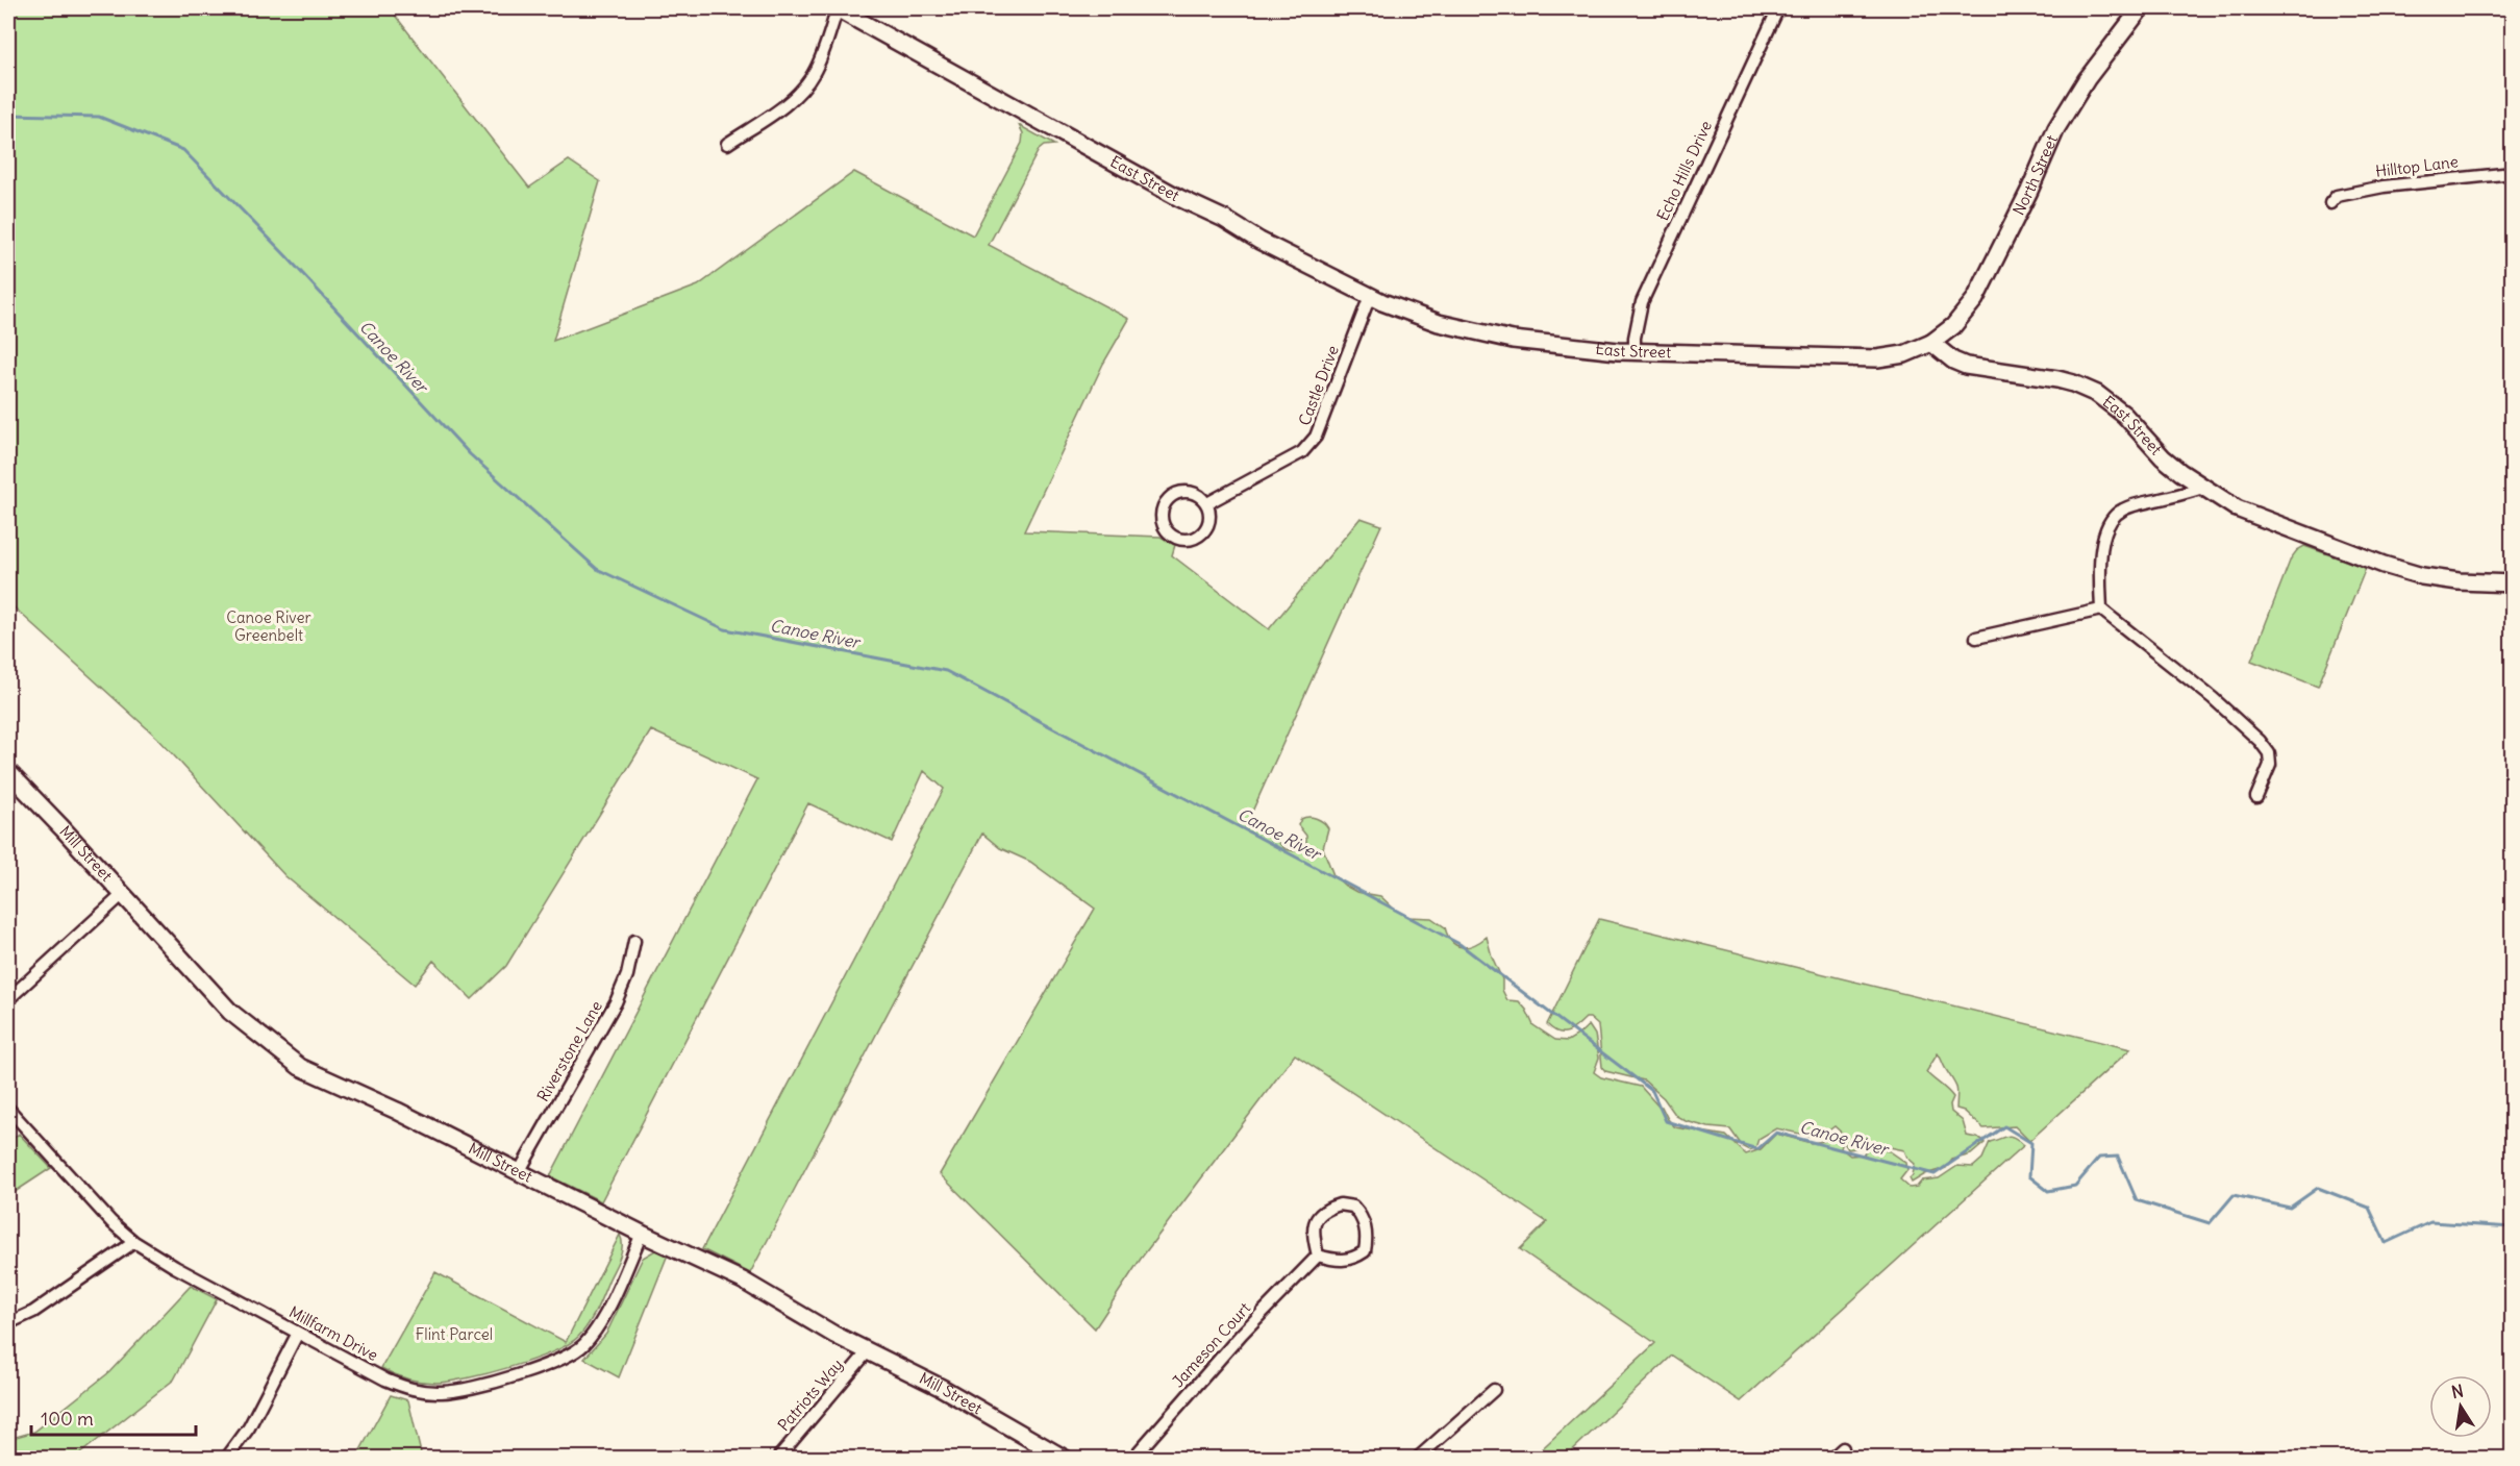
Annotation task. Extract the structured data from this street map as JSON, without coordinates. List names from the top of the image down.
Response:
{
  "streets": {
    "street": [
      "Hilltop Lane",
      "Echo Hills Drive",
      "North Street",
      "East Street",
      "Castle Drive",
      "Mill Street",
      "Riverstone Lane",
      "Millfarm Drive",
      "Jameson Court",
      "Patriots Way"
    ]
  },
  "crossings": [
    ["Echo Hills Drive", "East Street"],
    ["North Street", "East Street"],
    ["East Street", "Castle Drive"],
    ["Mill Street", "Riverstone Lane"],
    ["Mill Street", "Millfarm Drive"],
    ["Mill Street", "Patriots Way"]
  ],
  "water": ["Canoe River"],
  "parks": ["Canoe River Greenbelt", "Flint Parcel"],
  "scale_bar": "100 m",
  "north": "top"
}
